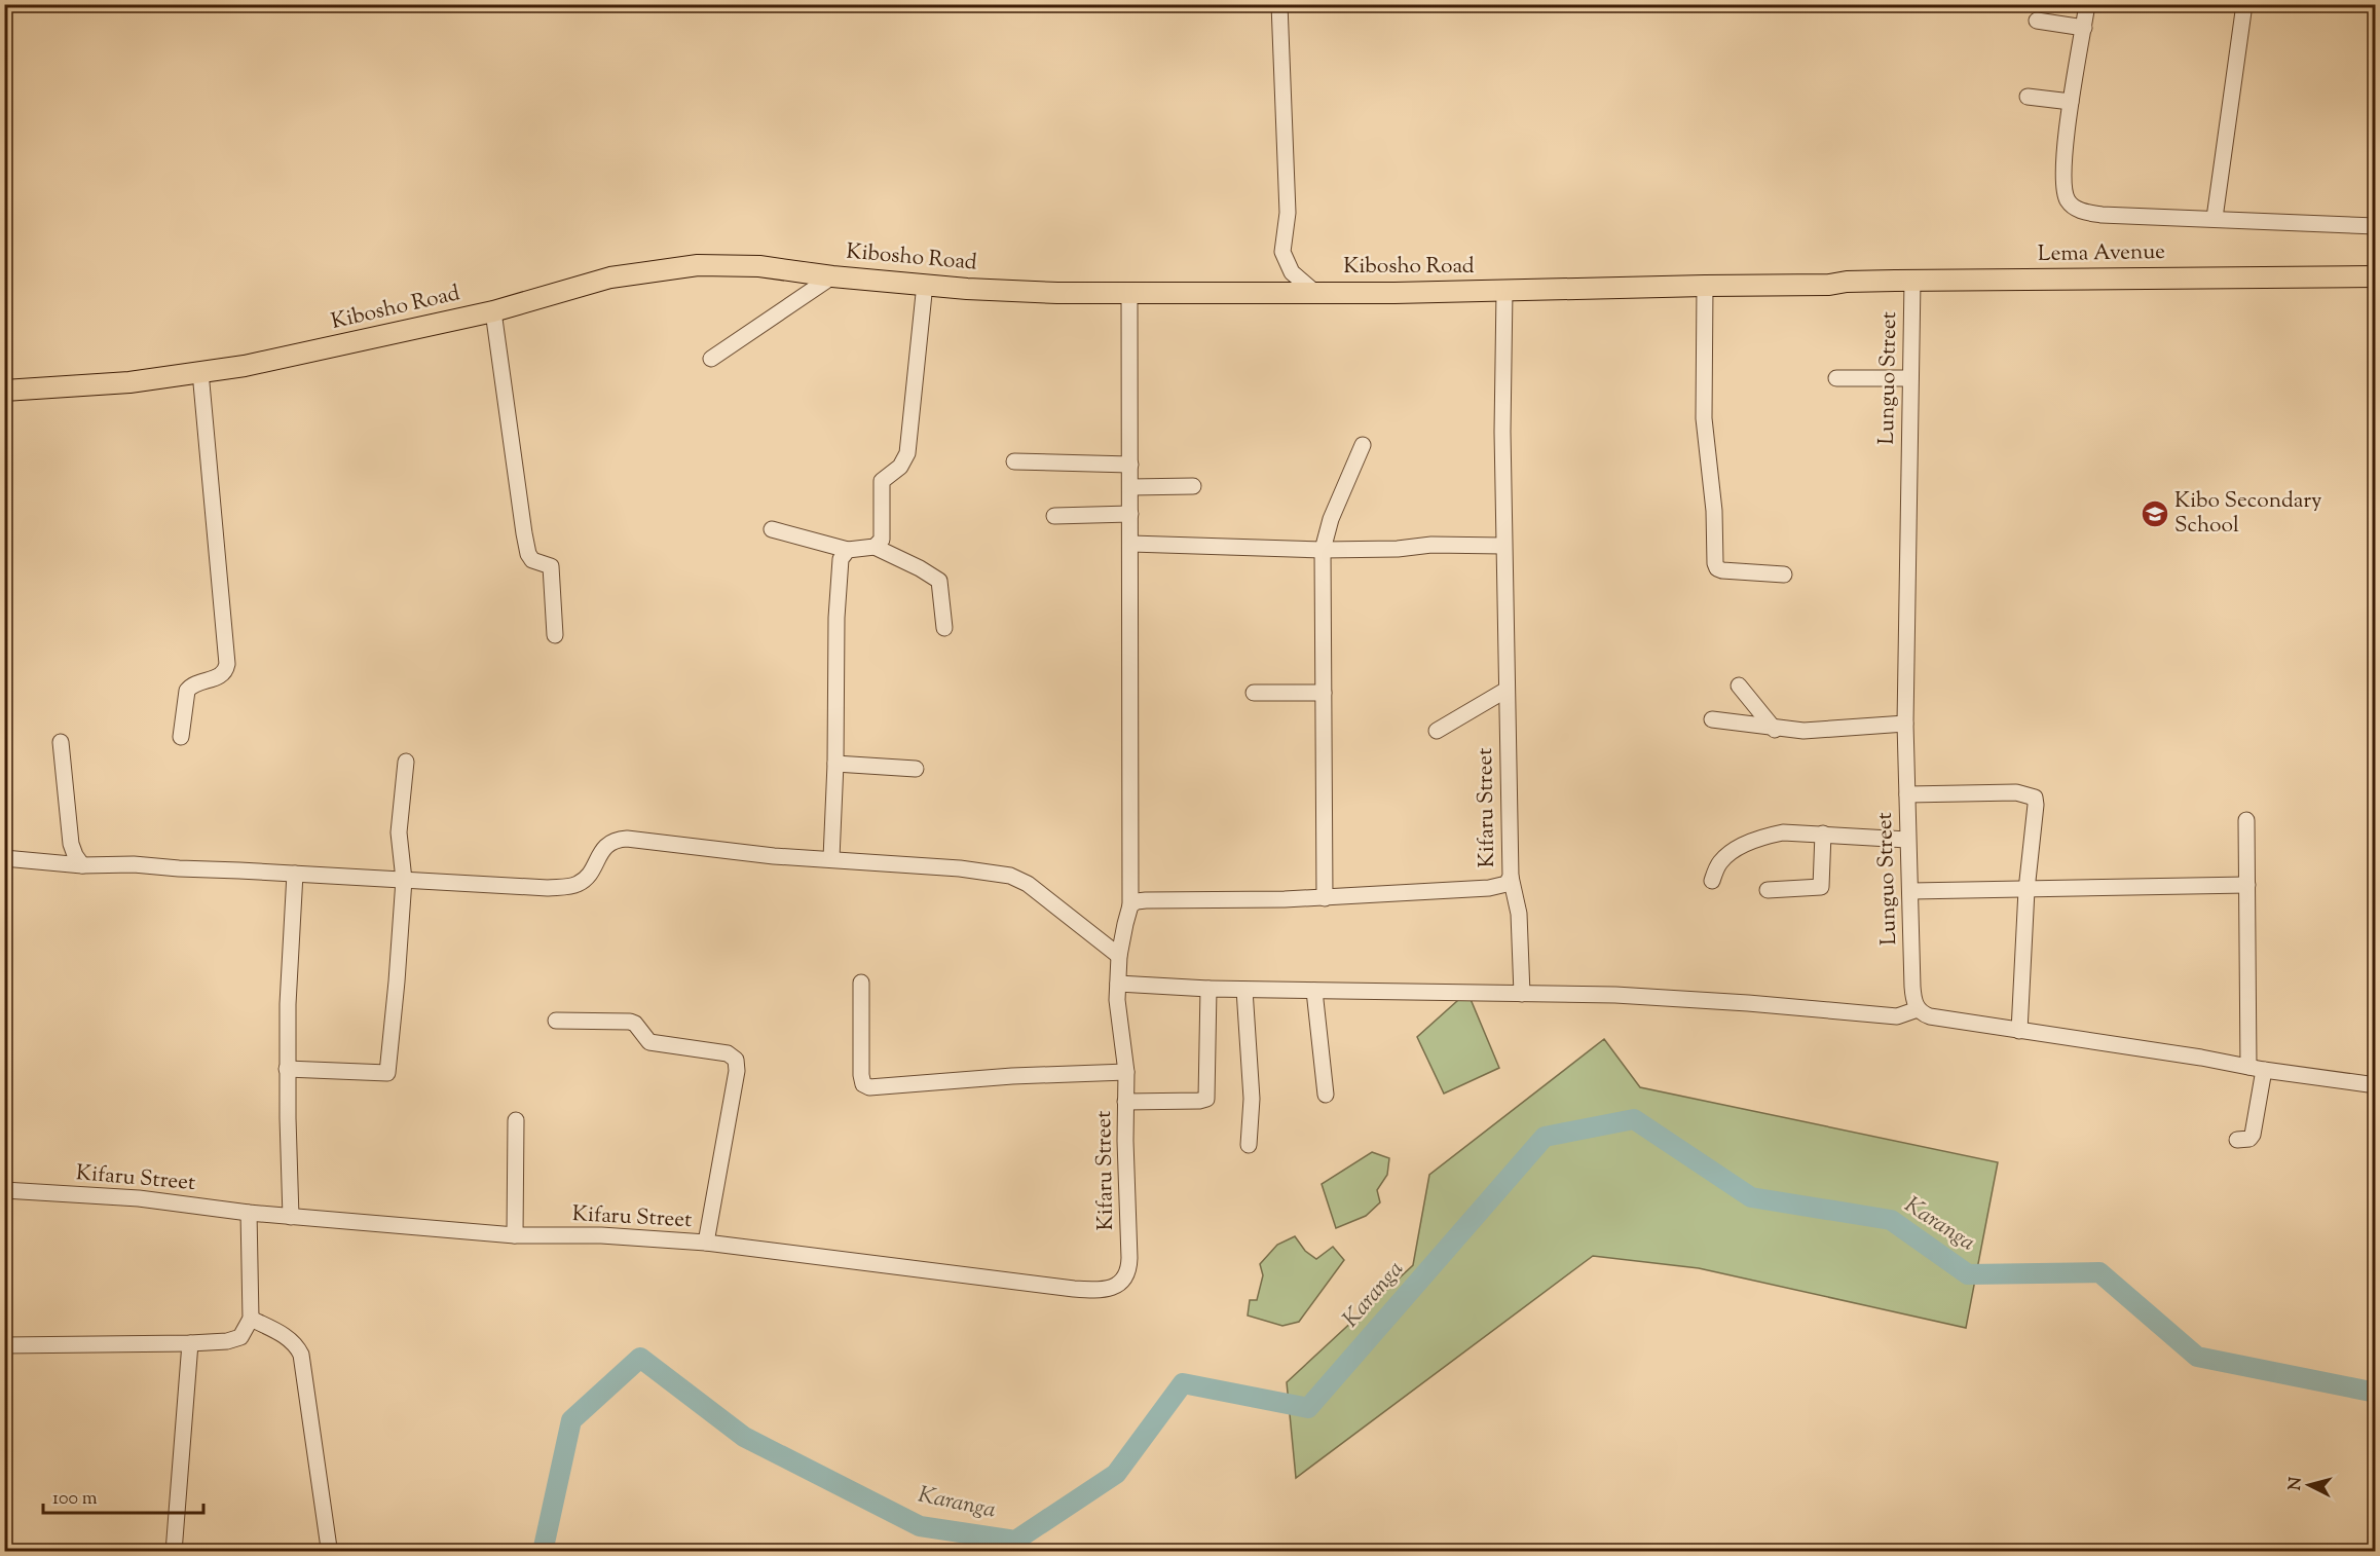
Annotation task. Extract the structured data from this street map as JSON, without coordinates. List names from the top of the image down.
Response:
{
  "streets": {
    "main road": ["Lema Avenue", "Kibosho Road"],
    "street": ["Lunguo Street", "Kifaru Street"]
  },
  "crossings": [
    ["Lema Avenue", "Kibosho Road"],
    ["Lema Avenue", "Lunguo Street"],
    ["Kibosho Road", "Kifaru Street"]
  ],
  "water": ["Karanga"],
  "places": {
    "school or university": ["Kibo Secondary School"]
  },
  "scale_bar": "100 m",
  "north": "left"
}
